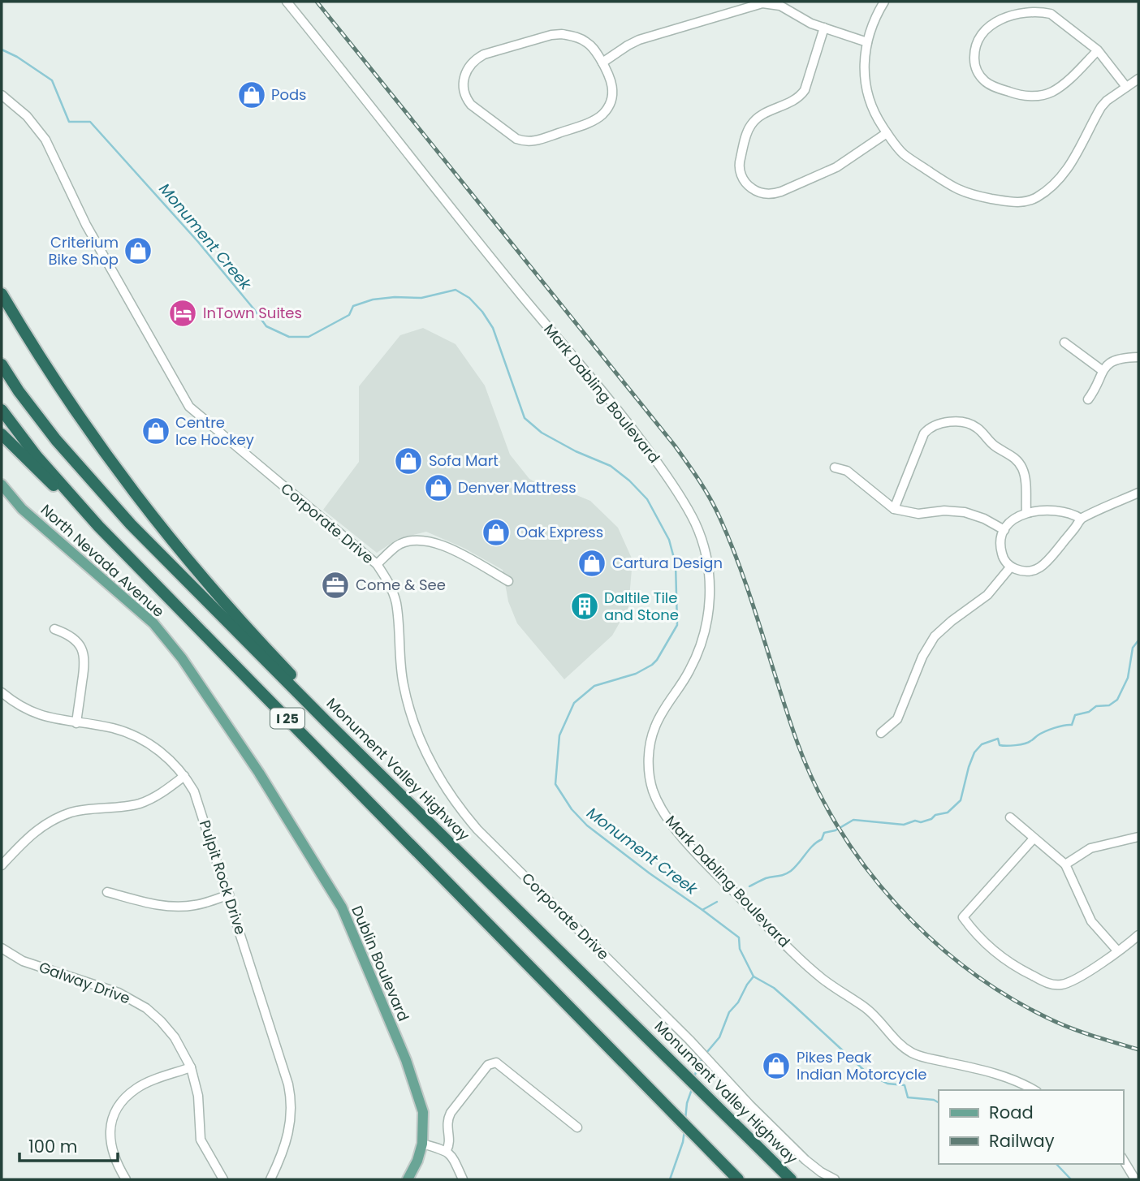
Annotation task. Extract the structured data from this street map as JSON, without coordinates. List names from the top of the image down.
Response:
{
  "streets": {
    "highway": ["I 25", "Monument Valley Highway"],
    "main road": ["North Nevada Avenue", "Dublin Boulevard"],
    "street": [
      "Mark Dabling Boulevard",
      "Corporate Drive",
      "Pulpit Rock Drive",
      "Galway Drive"
    ]
  },
  "crossings": [
    ["North Nevada Avenue", "Dublin Boulevard"]
  ],
  "water": ["Monument Creek"],
  "places": {
    "shop": [
      "Pods",
      "Criterium Bike Shop",
      "Centre Ice Hockey",
      "Sofa Mart",
      "Denver Mattress",
      "Oak Express",
      "Cartura Design",
      "Pikes Peak Indian Motorcycle"
    ],
    "hotel": ["InTown Suites"],
    "office": ["Come & See"],
    "building": ["Daltile Tile and Stone"]
  },
  "legend": ["Road", "Railway"],
  "scale_bar": "100 m"
}
